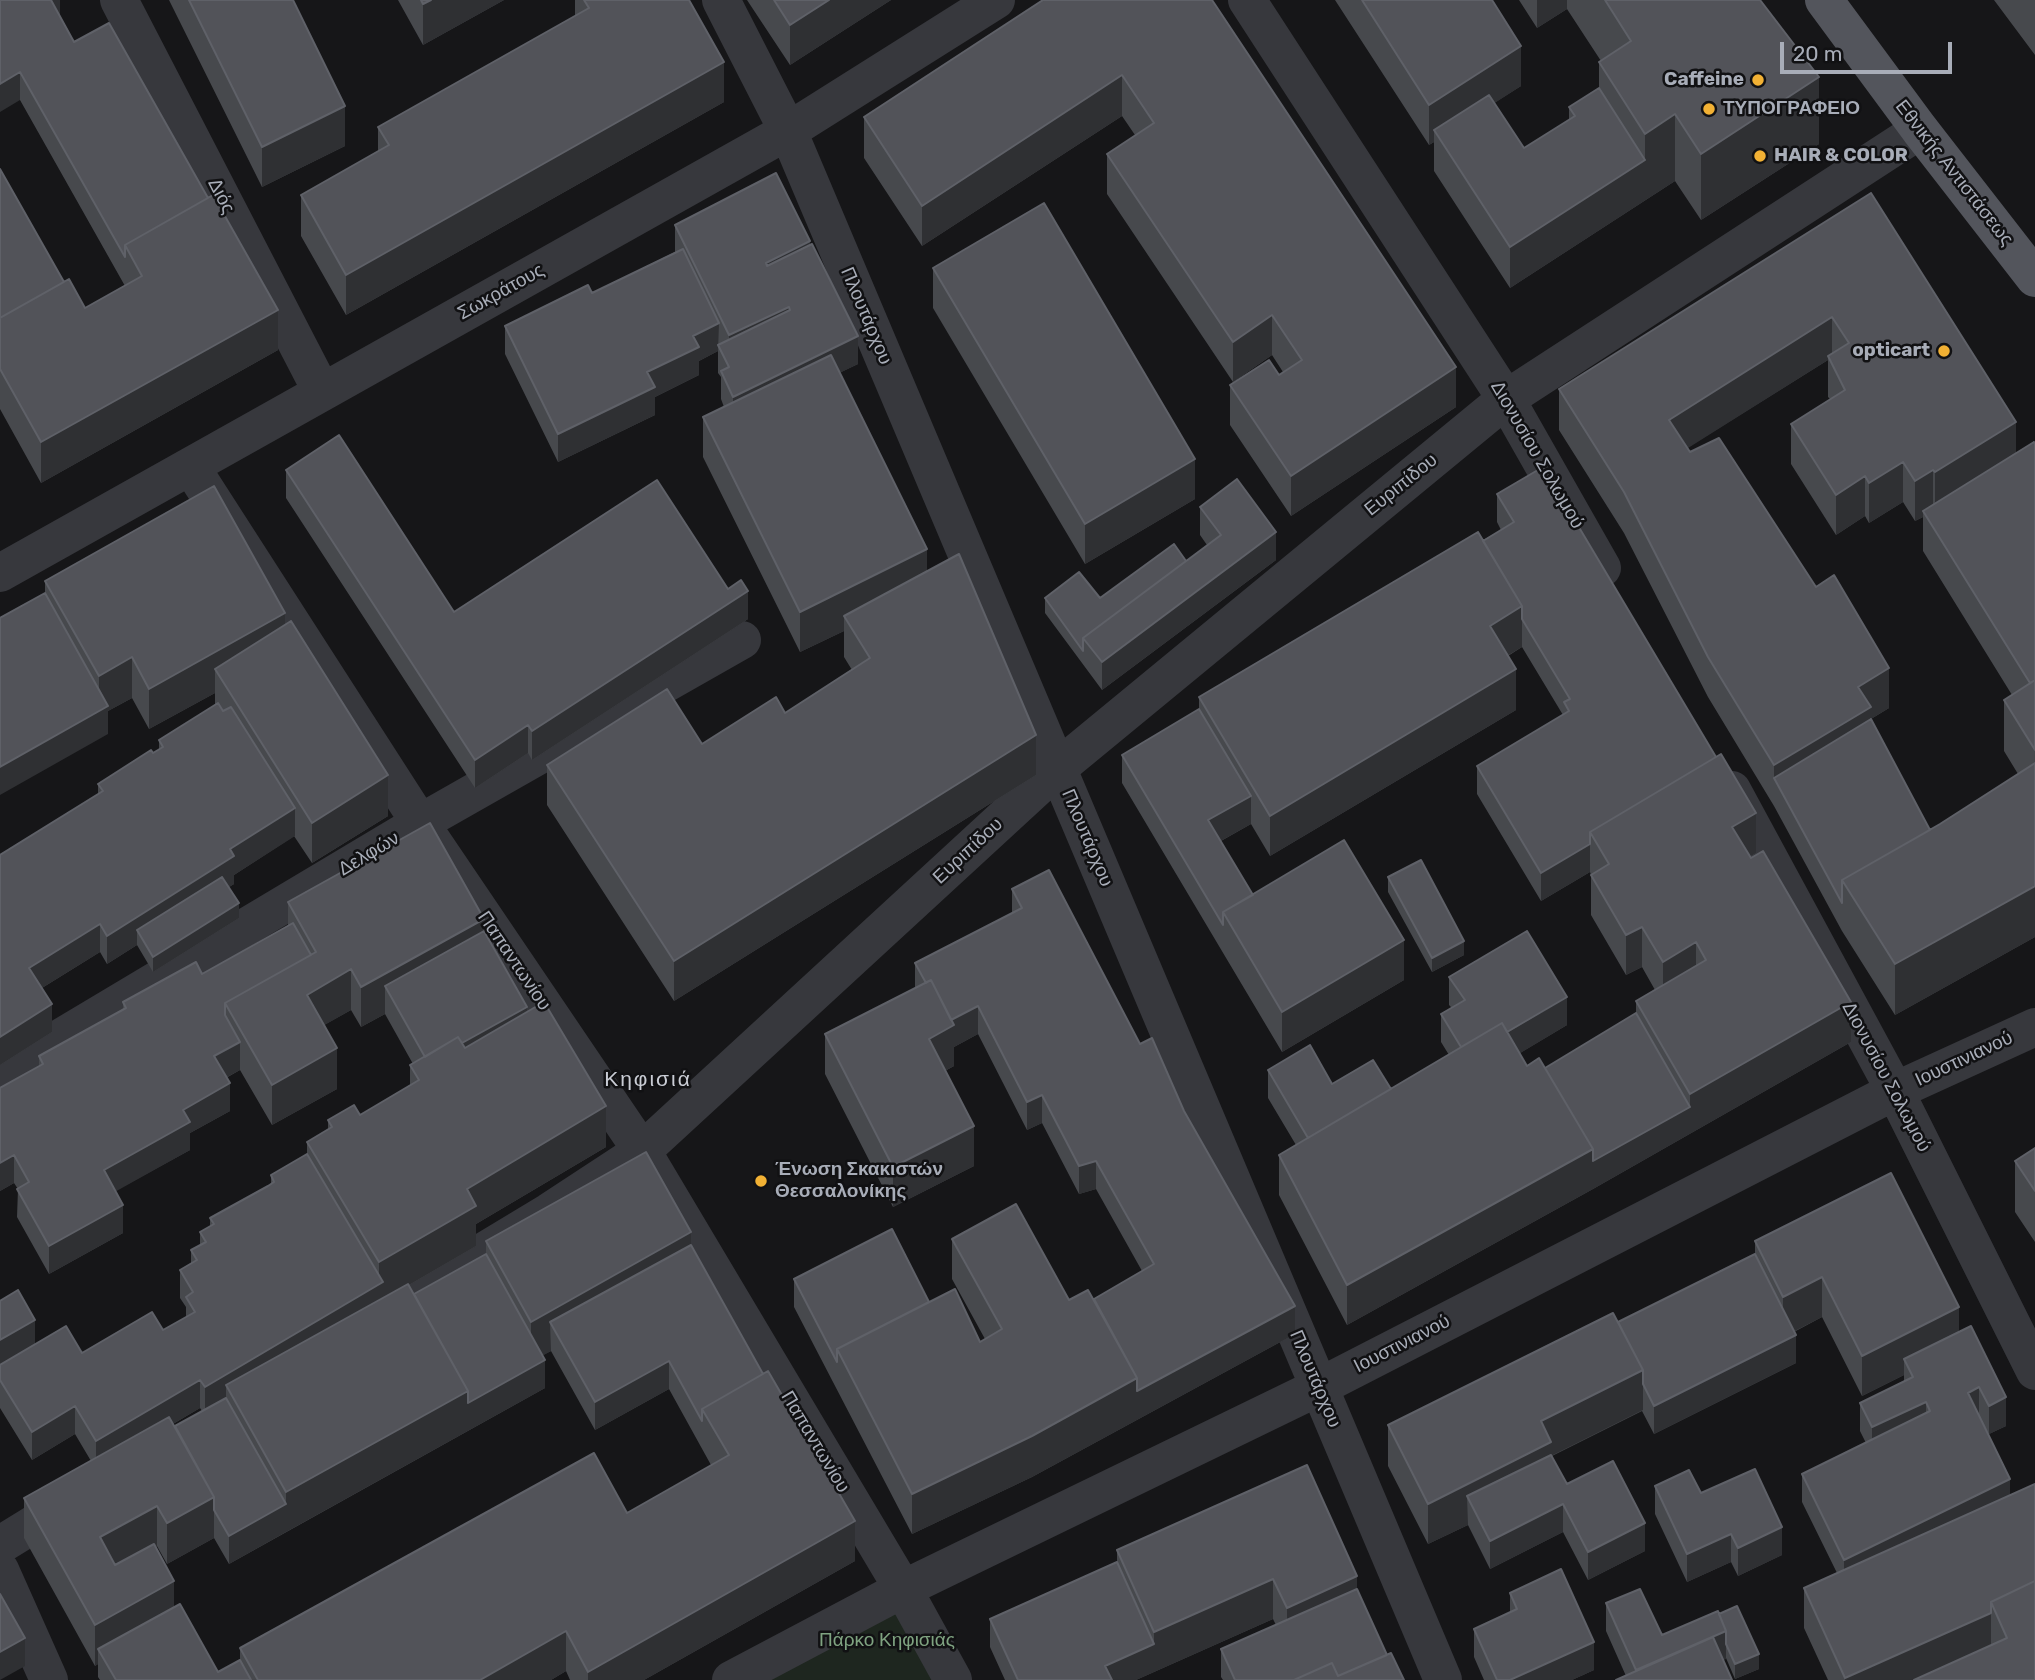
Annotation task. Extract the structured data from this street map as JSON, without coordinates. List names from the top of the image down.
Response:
{
  "streets": {
    "main road": ["Εθνικής Αντιστάσεως"],
    "street": [
      "Διός",
      "Σωκράτους",
      "Πλουτάρχου",
      "Διονυσίου Σολωμού",
      "Ευριπίδου",
      "Δελφών",
      "Παπαντωνίου",
      "Ιουστινιανού"
    ]
  },
  "crossings": [
    ["Εθνικής Αντιστάσεως", "Ευριπίδου"],
    ["Διός", "Σωκράτους"],
    ["Σωκράτους", "Πλουτάρχου"],
    ["Σωκράτους", "Παπαντωνίου"],
    ["Πλουτάρχου", "Ευριπίδου"],
    ["Πλουτάρχου", "Ιουστινιανού"],
    ["Διονυσίου Σολωμού", "Ευριπίδου"],
    ["Διονυσίου Σολωμού", "Ιουστινιανού"],
    ["Ευριπίδου", "Παπαντωνίου"],
    ["Δελφών", "Παπαντωνίου"],
    ["Παπαντωνίου", "Ιουστινιανού"]
  ],
  "districts": ["Κηφισιά"],
  "parks": ["Πάρκο Κηφισιάς"],
  "places": [
    "Caffeine",
    "ΤΥΠΟΓΡΑΦΕΙΟ",
    "HAIR & COLOR",
    "opticart",
    "Ένωση Σκακιστών Θεσσαλονίκης"
  ],
  "scale_bar": "20 m"
}
